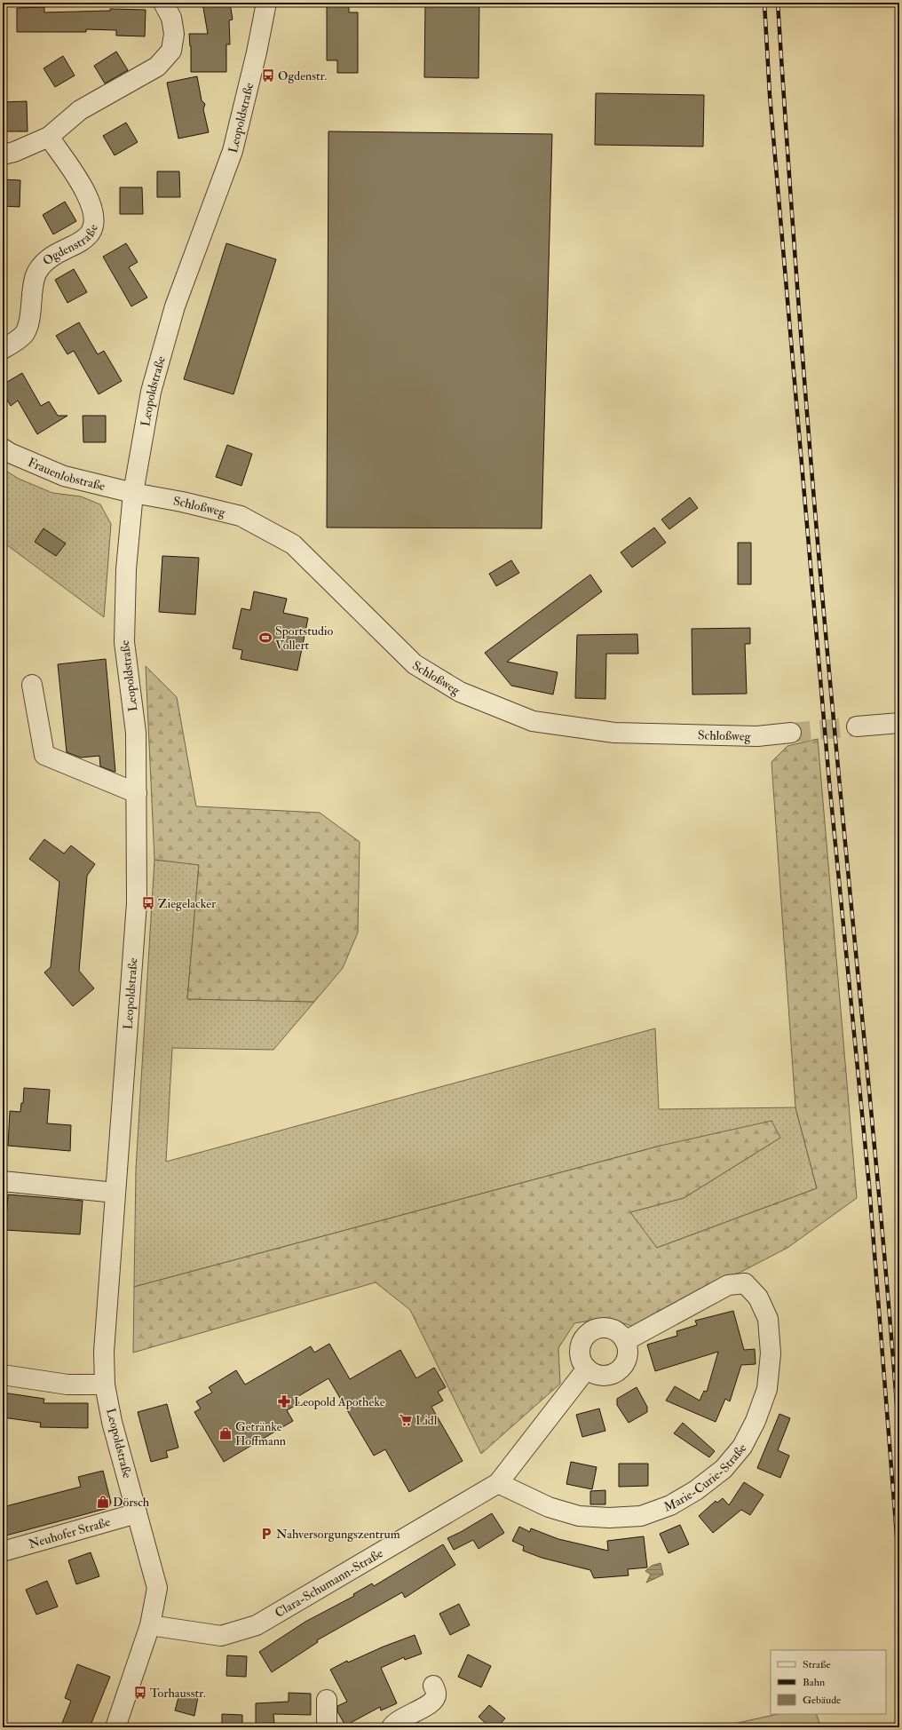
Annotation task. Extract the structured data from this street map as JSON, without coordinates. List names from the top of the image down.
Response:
{
  "streets": {
    "street": [
      "Leopoldstraße",
      "Ogdenstraße",
      "Frauenlobstraße",
      "Schloßweg",
      "Marie-Curie-Straße",
      "Neuhofer Straße",
      "Clara-Schumann-Straße"
    ]
  },
  "crossings": [
    ["Leopoldstraße", "Frauenlobstraße"],
    ["Leopoldstraße", "Schloßweg"],
    ["Leopoldstraße", "Neuhofer Straße"],
    ["Leopoldstraße", "Clara-Schumann-Straße"],
    ["Frauenlobstraße", "Schloßweg"],
    ["Marie-Curie-Straße", "Clara-Schumann-Straße"]
  ],
  "places": {
    "bus stop": ["Ogdenstr.", "Ziegelacker", "Torhausstr."],
    "sports": ["Sportstudio Vollert"],
    "pharmacy": ["Leopold Apotheke"],
    "supermarket": ["Lidl"],
    "shop": ["Getränke Hoffmann", "Dörsch"],
    "parking": ["Nahversorgungszentrum"]
  },
  "legend": ["Straße", "Bahn", "Gebäude"]
}
